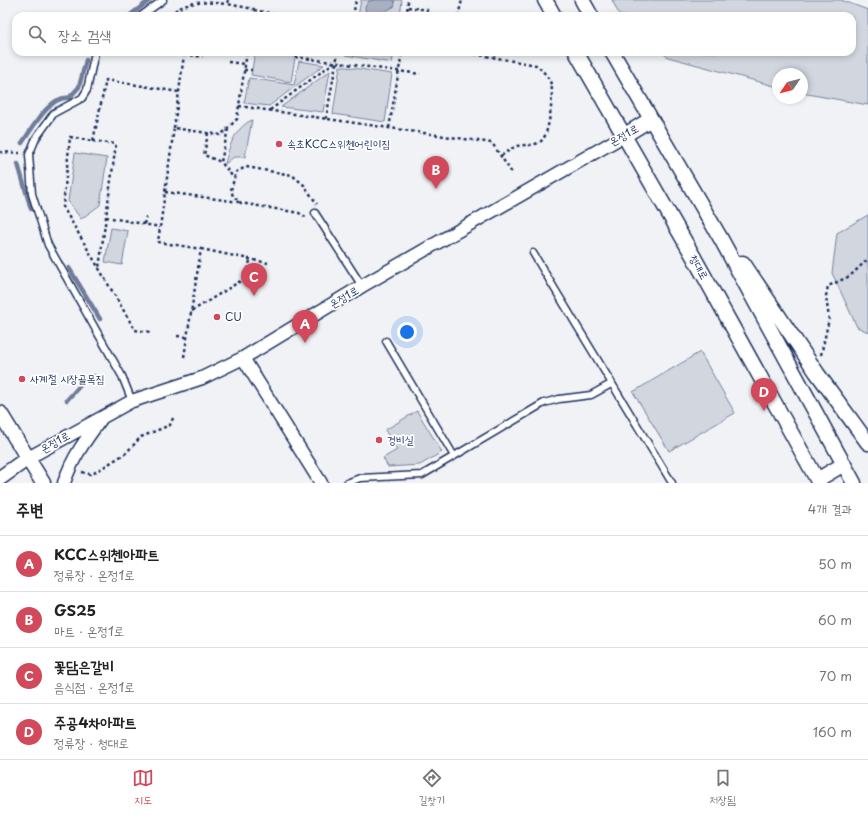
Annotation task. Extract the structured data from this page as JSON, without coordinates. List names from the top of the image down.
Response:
{
  "streets": {
    "street": ["온정1로", "청대로"]
  },
  "crossings": [
    ["온정1로", "청대로"]
  ],
  "places": [
    "속초KCC스위첸어린이집",
    "CU",
    "사계절 시장골목집",
    "경비실"
  ],
  "north": "bottom left",
  "page": {
    "search": "장소 검색",
    "pins": [
      "B",
      "C",
      "A",
      "D"
    ],
    "heading": ["주변", "4개 결과"],
    "list": [
      {
        "mark": "A",
        "name": "KCC스위첸아파트",
        "note": "정류장 · 온정1로",
        "value": "50 m"
      },
      {
        "mark": "B",
        "name": "GS25",
        "note": "마트 · 온정1로",
        "value": "60 m"
      },
      {
        "mark": "C",
        "name": "꽃담은갈비",
        "note": "음식점 · 온정1로",
        "value": "70 m"
      },
      {
        "mark": "D",
        "name": "주공4차아파트",
        "note": "정류장 · 청대로",
        "value": "160 m"
      }
    ],
    "nav": ["지도", "길찾기", "저장됨"]
  }
}
